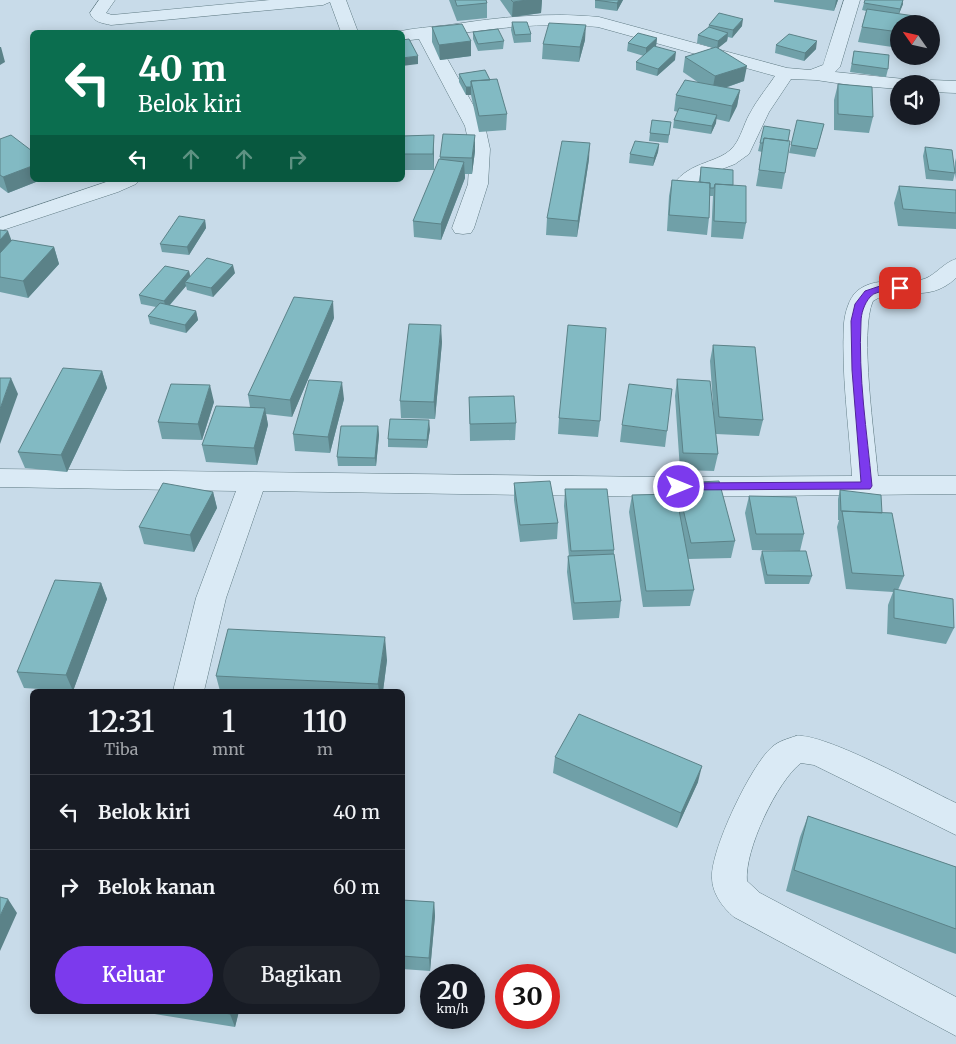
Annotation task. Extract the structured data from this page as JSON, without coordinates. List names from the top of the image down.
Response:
{
  "north": "top left",
  "page": {
    "turn": ["40 m", "Belok kiri"],
    "eta": [
      "12:31",
      "Tiba",
      "1",
      "mnt",
      "110",
      "m"
    ],
    "list": [
      {
        "name": "Belok kiri",
        "value": "40 m"
      },
      {
        "name": "Belok kanan",
        "value": "60 m"
      }
    ],
    "buttons": ["Keluar", "Bagikan"],
    "speed": "20 km/h",
    "limit": "30"
  }
}
